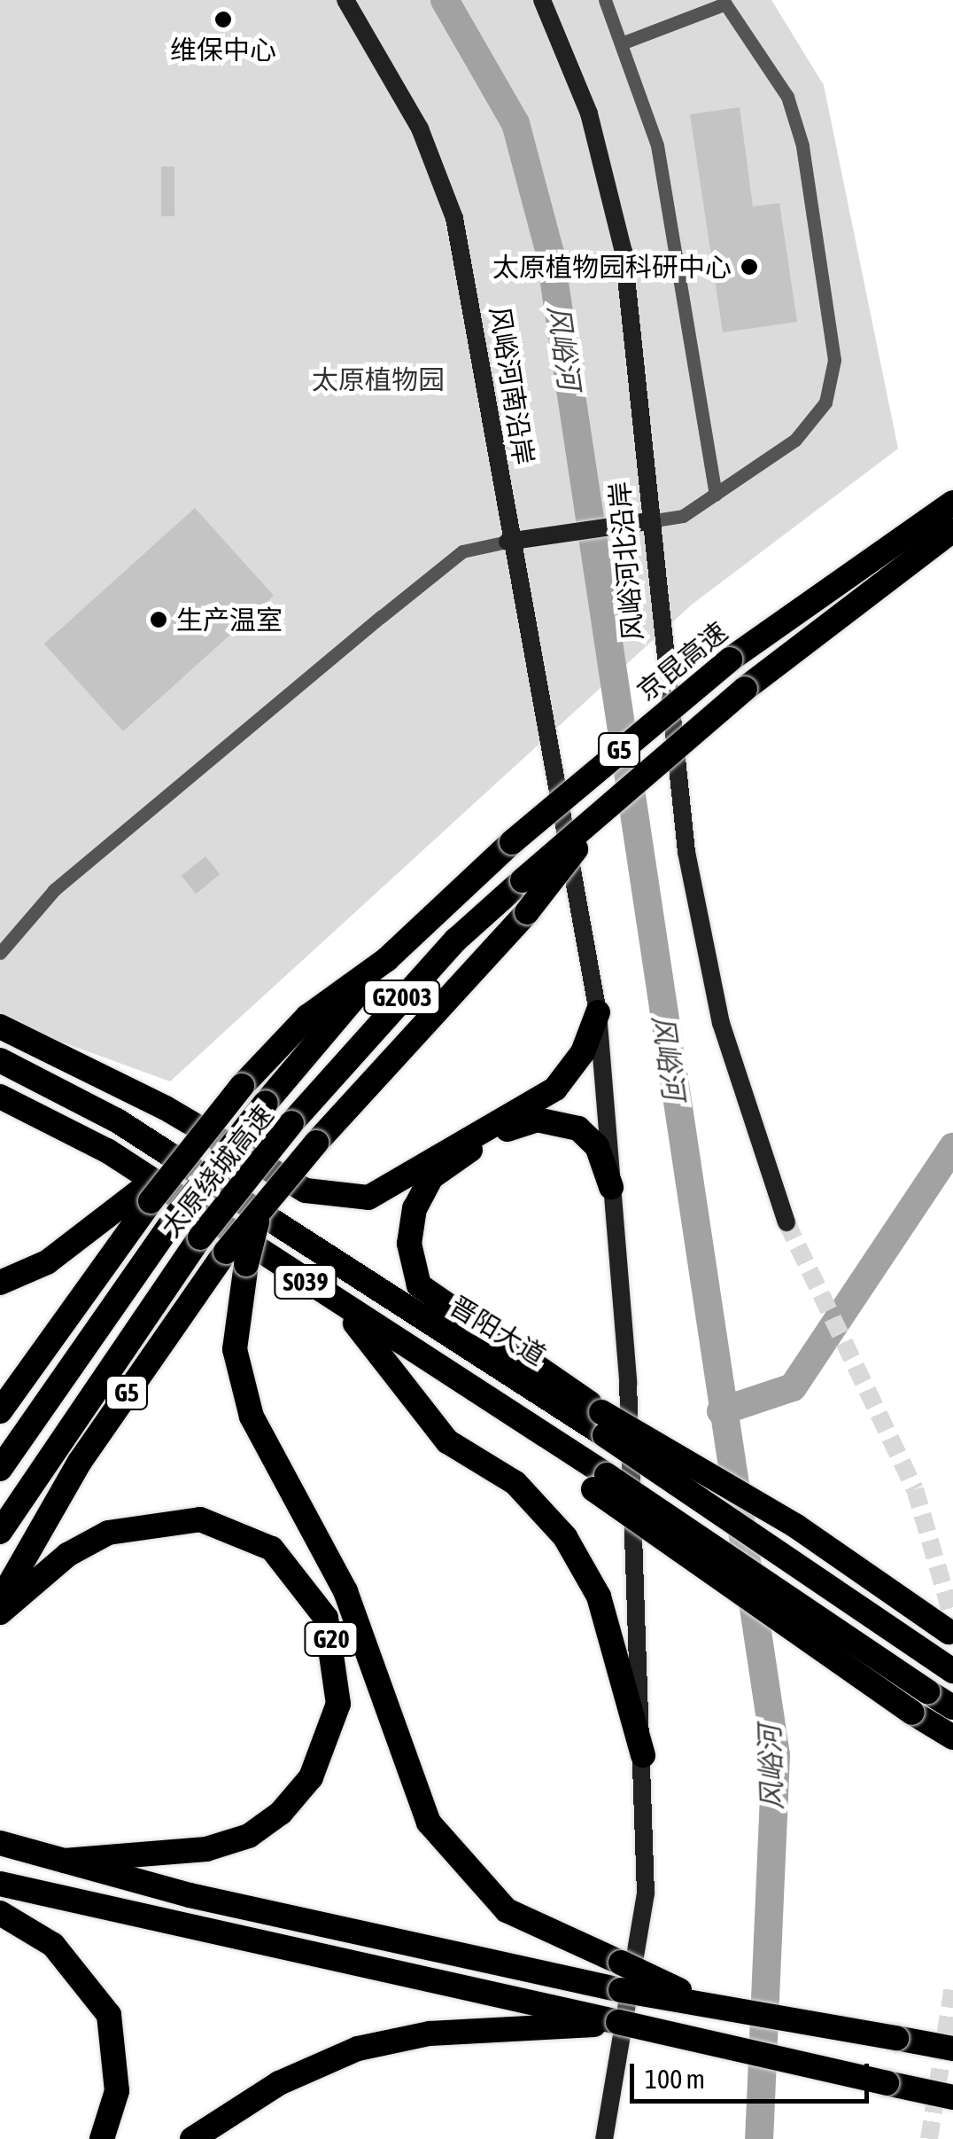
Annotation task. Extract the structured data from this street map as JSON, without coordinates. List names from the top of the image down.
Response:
{
  "streets": {
    "highway": [
      "京昆高速",
      "G5",
      "G2003",
      "太原绕城高速",
      "S039",
      "晋阳大道",
      "G20"
    ],
    "street": ["风峪河南沿岸", "风峪河北沿岸"]
  },
  "crossings": [
    ["京昆高速", "G5"],
    ["京昆高速", "太原绕城高速"],
    ["G5", "太原绕城高速"]
  ],
  "water": ["风峪河"],
  "parks": ["太原植物园"],
  "places": ["维保中心", "太原植物园科研中心", "生产温室"],
  "scale_bar": "100 m"
}
